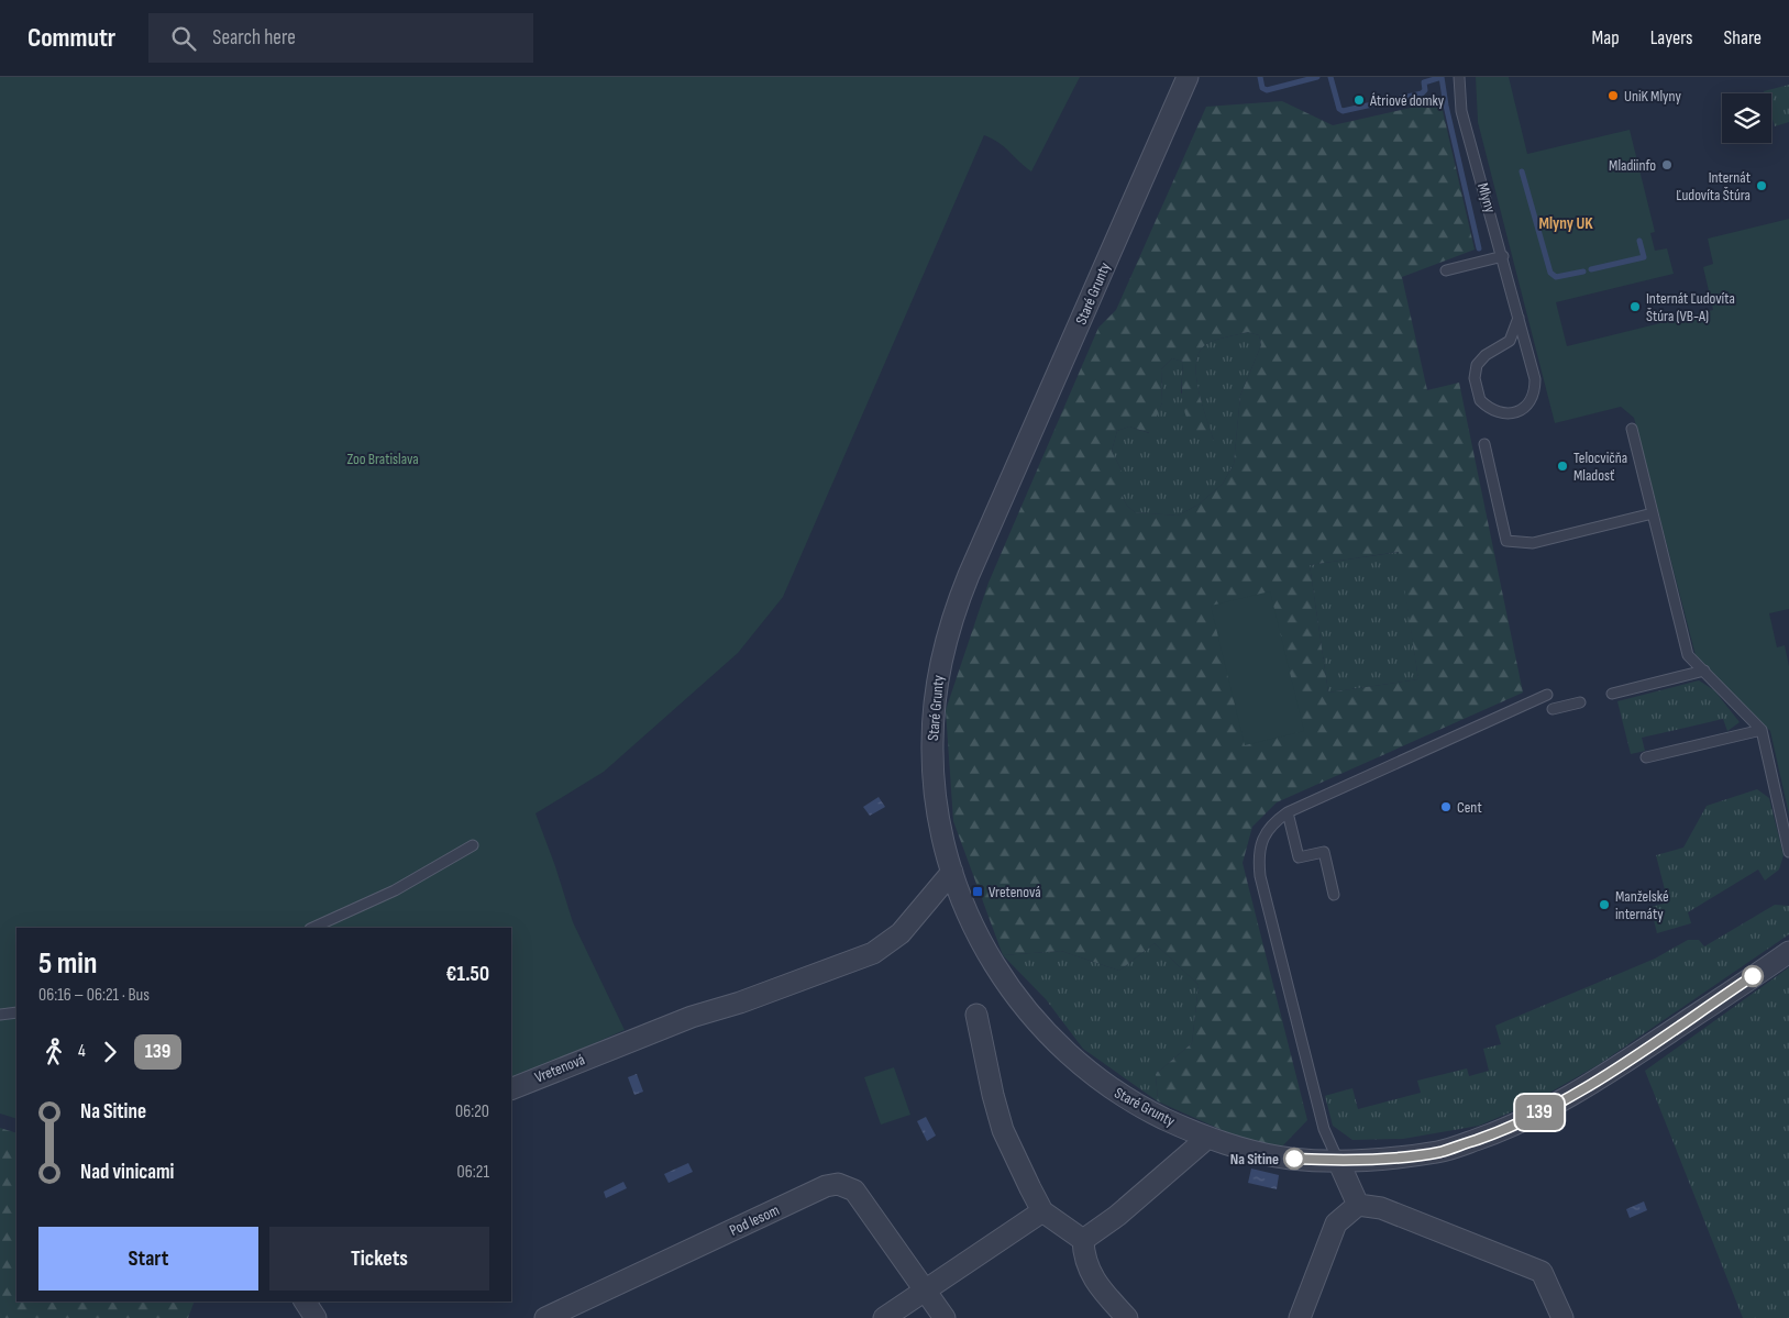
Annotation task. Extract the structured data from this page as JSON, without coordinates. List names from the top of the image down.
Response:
{
  "streets": {
    "street": ["Staré Grunty", "Vretenová", "Pod lesom"],
    "lane": ["Mlyny"]
  },
  "crossings": [
    ["Staré Grunty", "Vretenová"]
  ],
  "districts": ["Mlyny UK"],
  "parks": ["Zoo Bratislava"],
  "places": {
    "other": [
      "UniK Mlyny",
      "Átriové domky",
      "Mladiinfo",
      "Internát Ľudovíta Štúra",
      "Internát Ľudovíta Štúra (VB-A)",
      "Telocvičňa Mladosť",
      "Cent",
      "Manželské internáty",
      "Na Sitine"
    ],
    "transit": ["Vretenová"]
  },
  "lines": ["bus line 139"],
  "page": {
    "header": "Commutr",
    "search": "Search here",
    "nav": ["Map", "Layers", "Share"],
    "on_map": "139",
    "heading": ["5 min", "06:16 – 06:21 · Bus", "€1.50"],
    "legs": ["4", "139"],
    "list": [
      {
        "name": "Na Sitine",
        "value": "06:20"
      },
      {
        "name": "Nad vinicami",
        "value": "06:21"
      }
    ],
    "buttons": ["Start", "Tickets"]
  }
}
